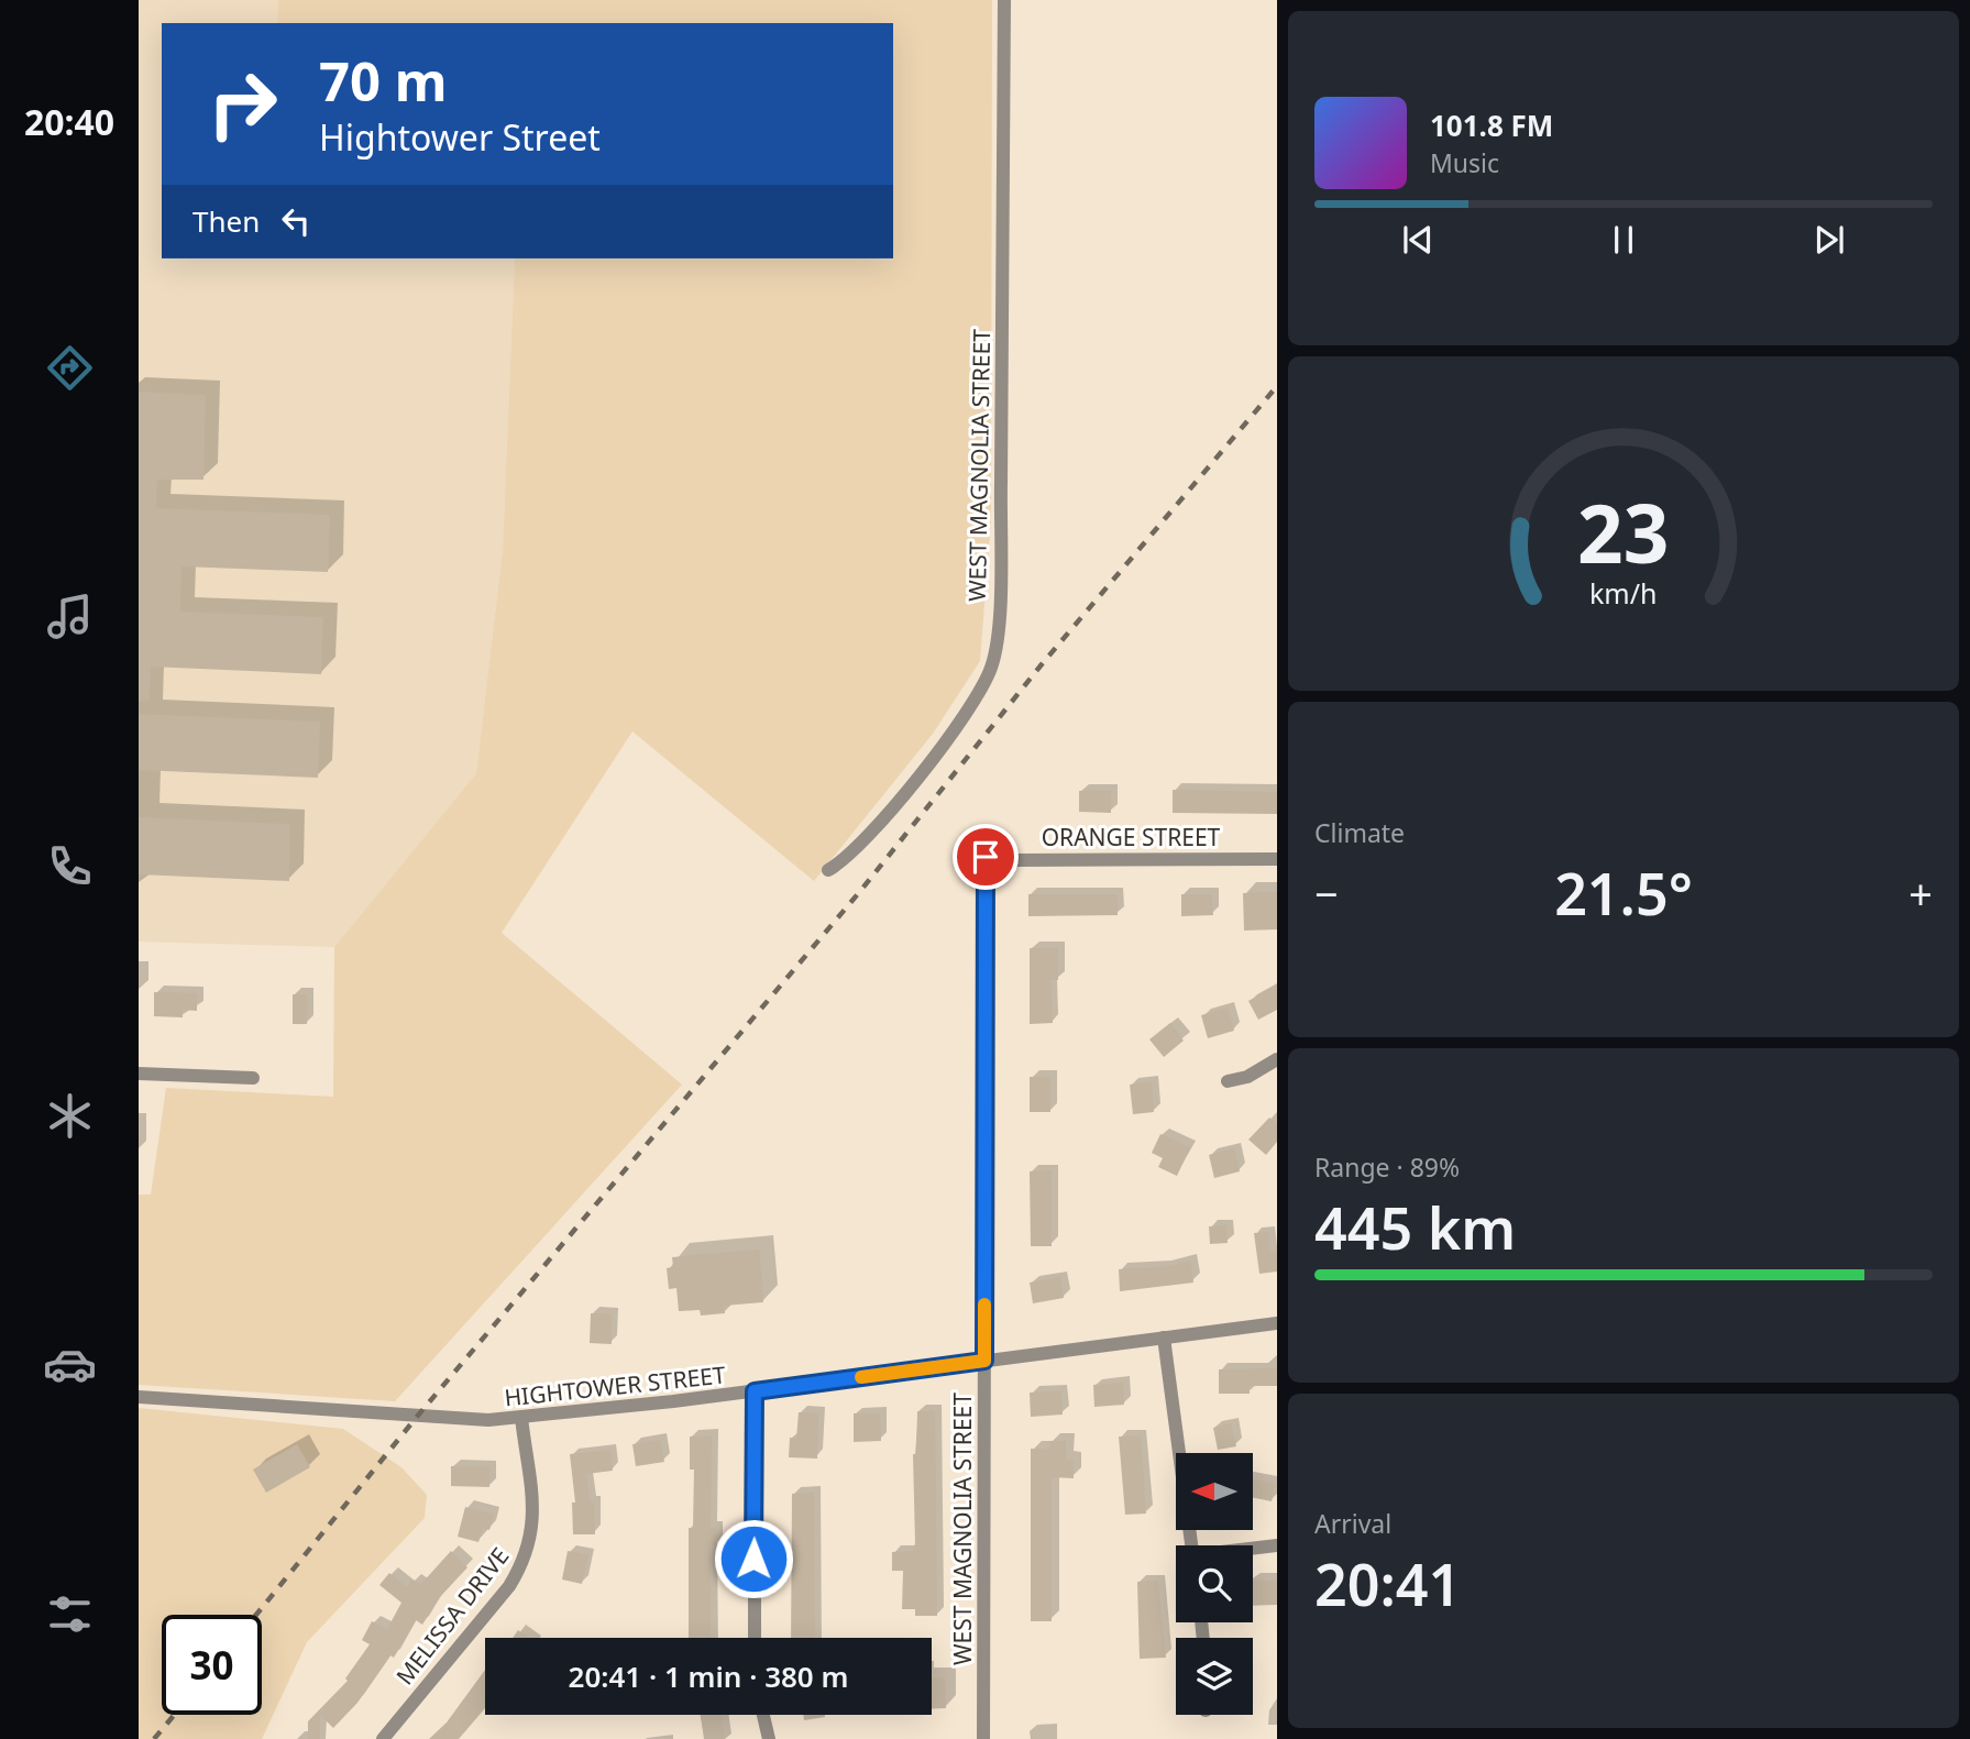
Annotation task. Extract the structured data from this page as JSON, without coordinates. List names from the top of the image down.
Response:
{
  "streets": {
    "street": [
      "WEST MAGNOLIA STREET",
      "ORANGE STREET",
      "HIGHTOWER STREET",
      "MELISSA DRIVE"
    ]
  },
  "crossings": [
    ["WEST MAGNOLIA STREET", "ORANGE STREET"],
    ["WEST MAGNOLIA STREET", "HIGHTOWER STREET"],
    ["HIGHTOWER STREET", "MELISSA DRIVE"]
  ],
  "north": "left",
  "page": {
    "tabs": "20:40",
    "turn": ["70 m", "Hightower Street"],
    "song": ["101.8 FM", "Music"],
    "then": "Then",
    "tile": [
      "Climate",
      ["Range · 89%", "445 km"],
      ["Arrival", "20:41"]
    ],
    "heat": ["−", "21.5°", "+"],
    "limit": "30",
    "trip": "20:41 · 1 min · 380 m",
    "gauge": ["23", "km/h"]
  }
}
